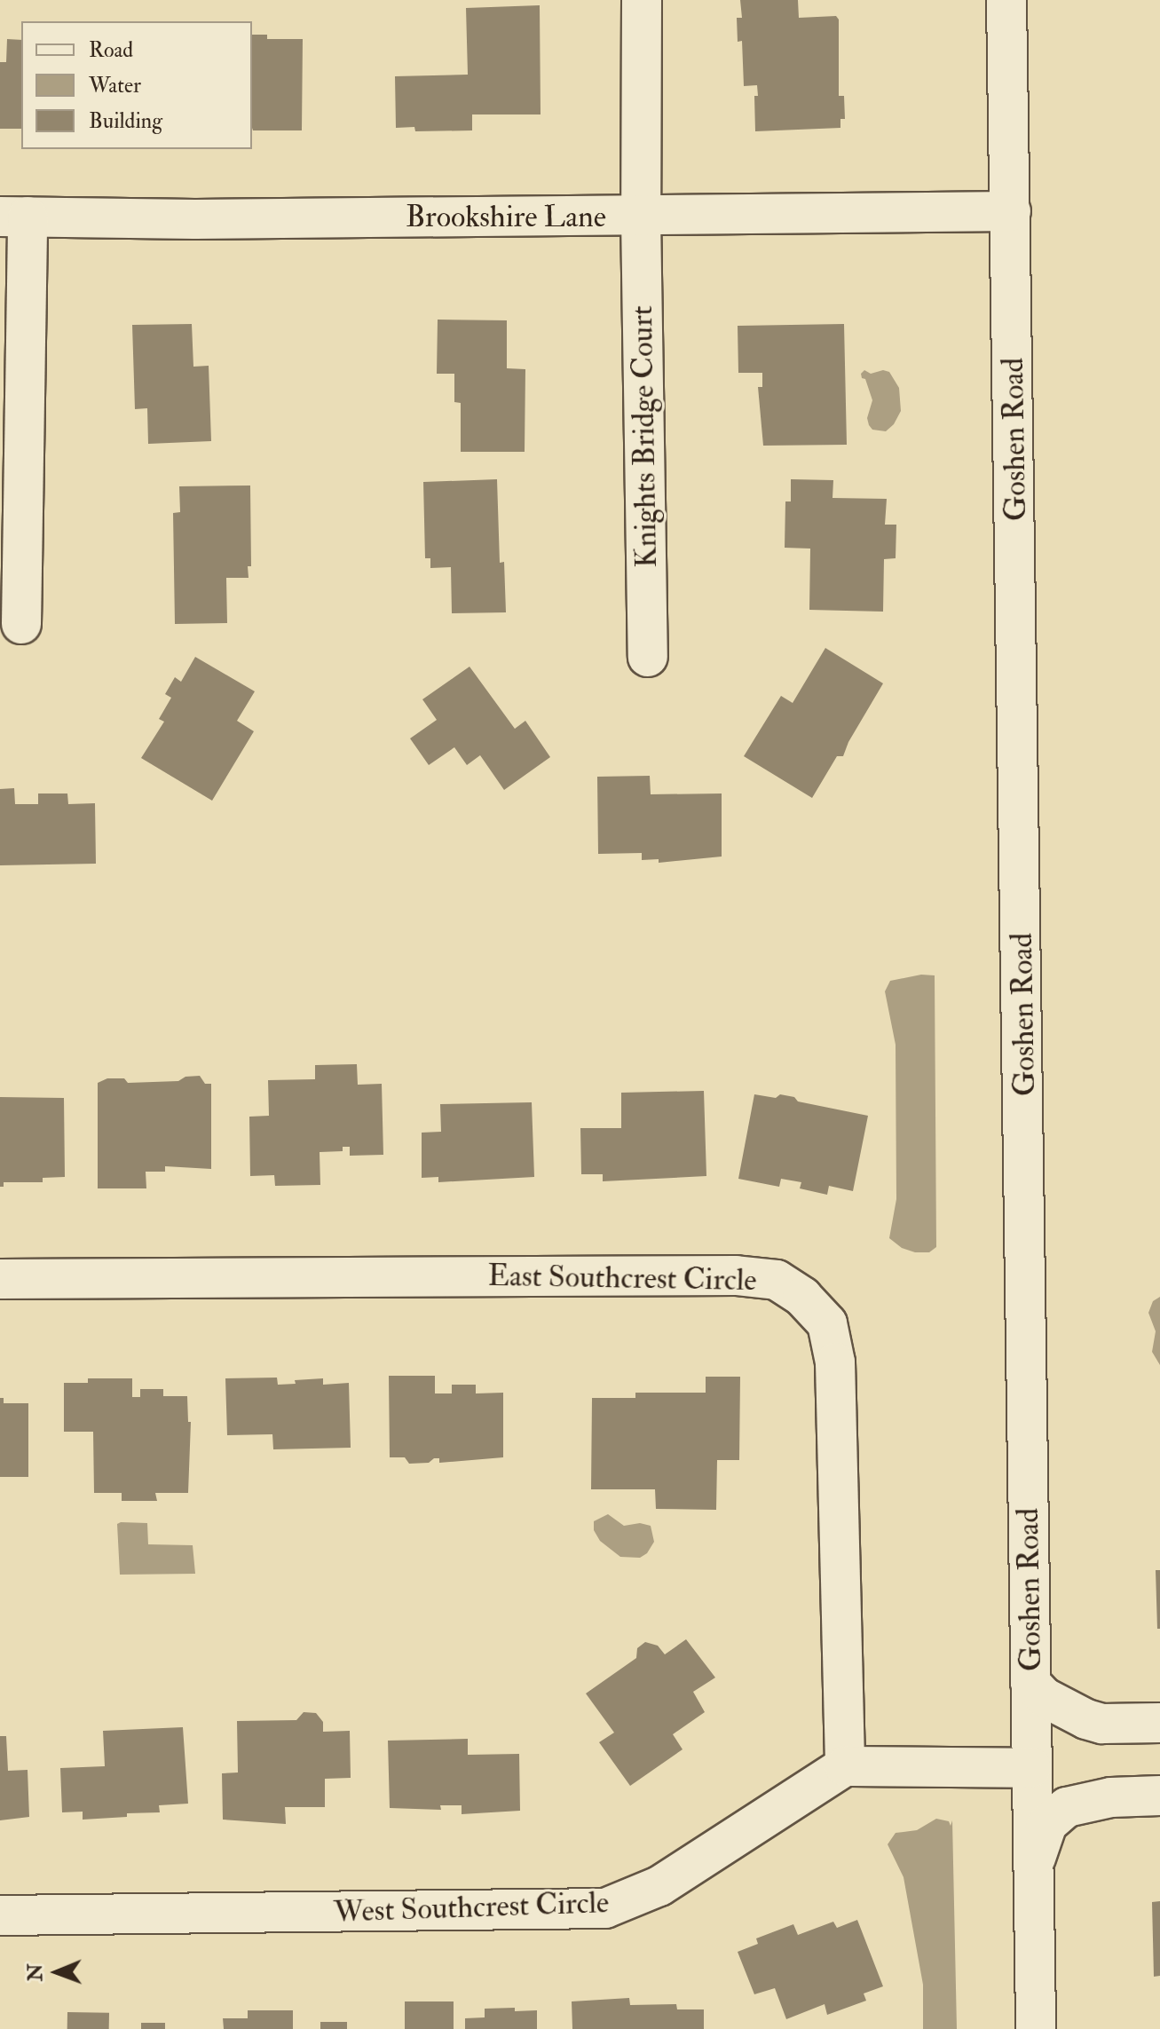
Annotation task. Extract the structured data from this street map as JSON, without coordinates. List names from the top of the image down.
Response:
{
  "streets": {
    "street": [
      "Brookshire Lane",
      "Knights Bridge Court",
      "Goshen Road",
      "East Southcrest Circle",
      "West Southcrest Circle"
    ]
  },
  "crossings": [
    ["Brookshire Lane", "Knights Bridge Court"],
    ["Brookshire Lane", "Goshen Road"],
    ["East Southcrest Circle", "West Southcrest Circle"]
  ],
  "legend": ["Road", "Water", "Building"],
  "north": "left"
}
